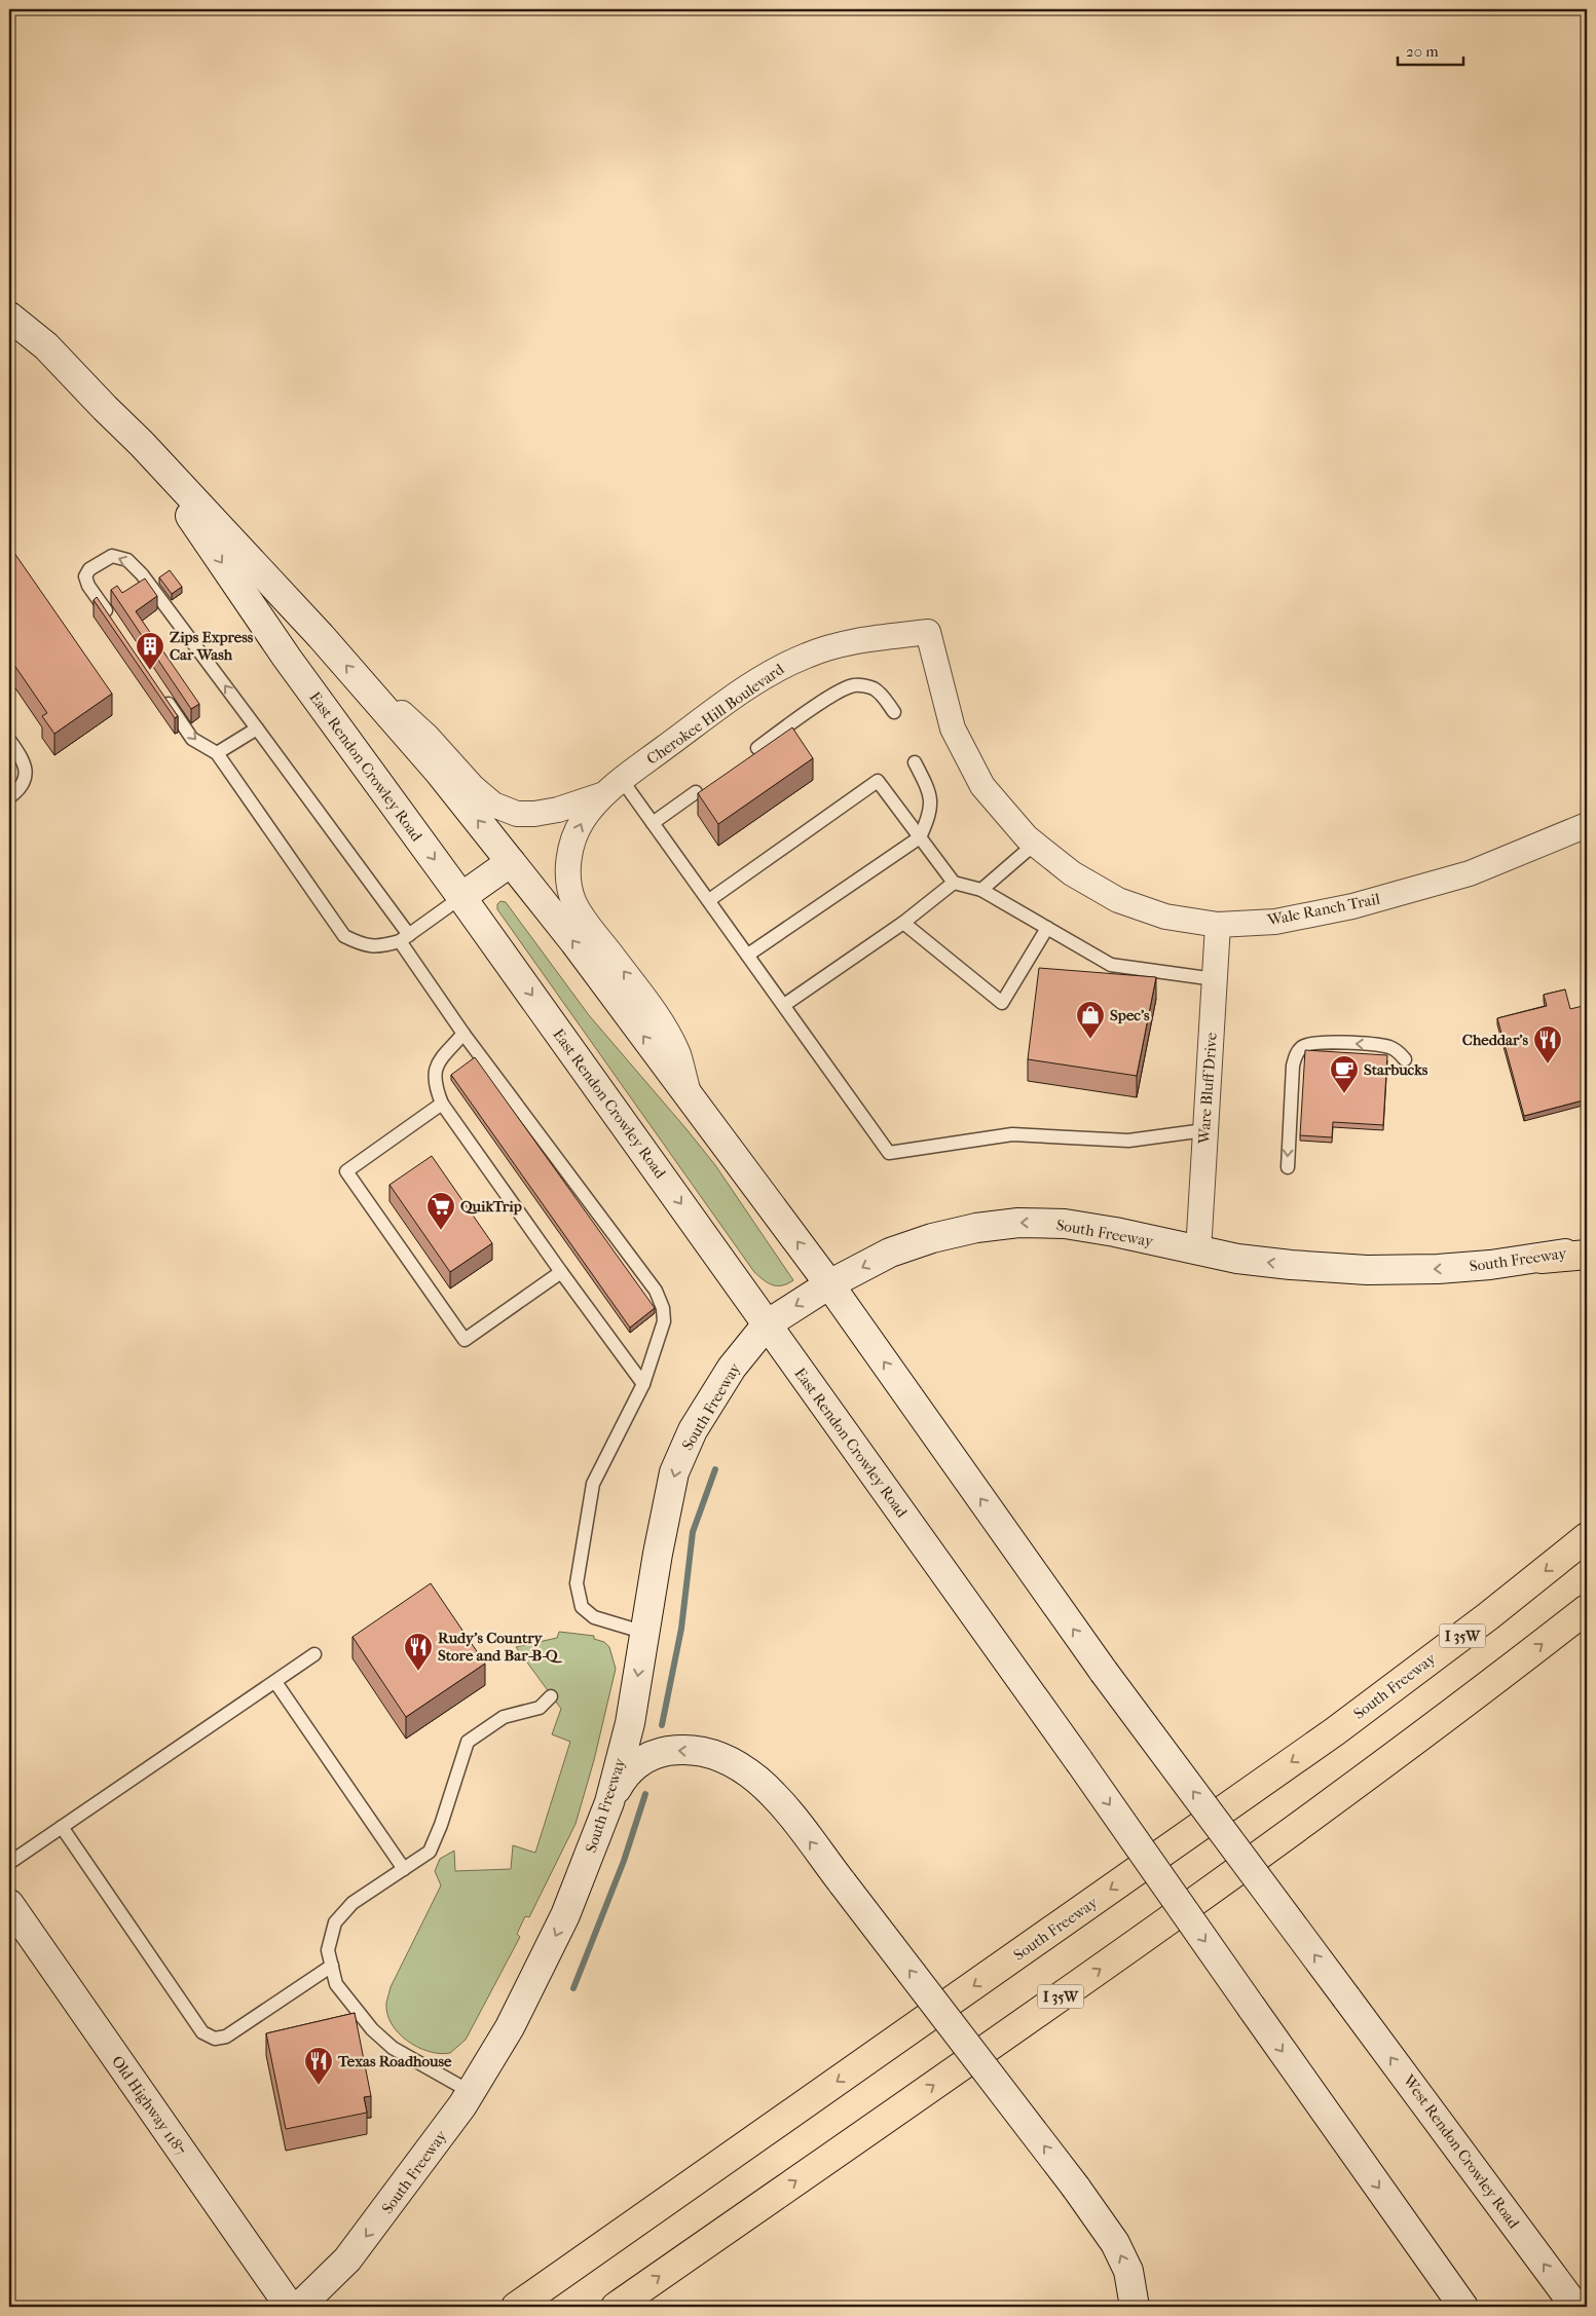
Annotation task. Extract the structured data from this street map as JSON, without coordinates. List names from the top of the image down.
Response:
{
  "streets": {
    "highway": ["South Freeway", "I 35W"],
    "main road": ["East Rendon Crowley Road", "Old Highway 1187", "West Rendon Crowley Road"],
    "street": ["Cherokee Hill Boulevard", "Wale Ranch Trail", "Ware Bluff Drive"]
  },
  "crossings": [
    ["Cherokee Hill Boulevard", "East Rendon Crowley Road"],
    ["Cherokee Hill Boulevard", "Wale Ranch Trail"],
    ["East Rendon Crowley Road", "South Freeway"],
    ["East Rendon Crowley Road", "West Rendon Crowley Road"],
    ["Wale Ranch Trail", "Ware Bluff Drive"],
    ["Ware Bluff Drive", "South Freeway"]
  ],
  "one_way": ["South Freeway", "West Rendon Crowley Road"],
  "places": {
    "building": ["Zips Express Car Wash"],
    "shop": ["Spec's"],
    "restaurant": ["Cheddar's", "Rudy's Country Store and Bar-B-Q", "Texas Roadhouse"],
    "cafe": ["Starbucks"],
    "supermarket": ["QuikTrip"]
  },
  "scale_bar": "20 m"
}
